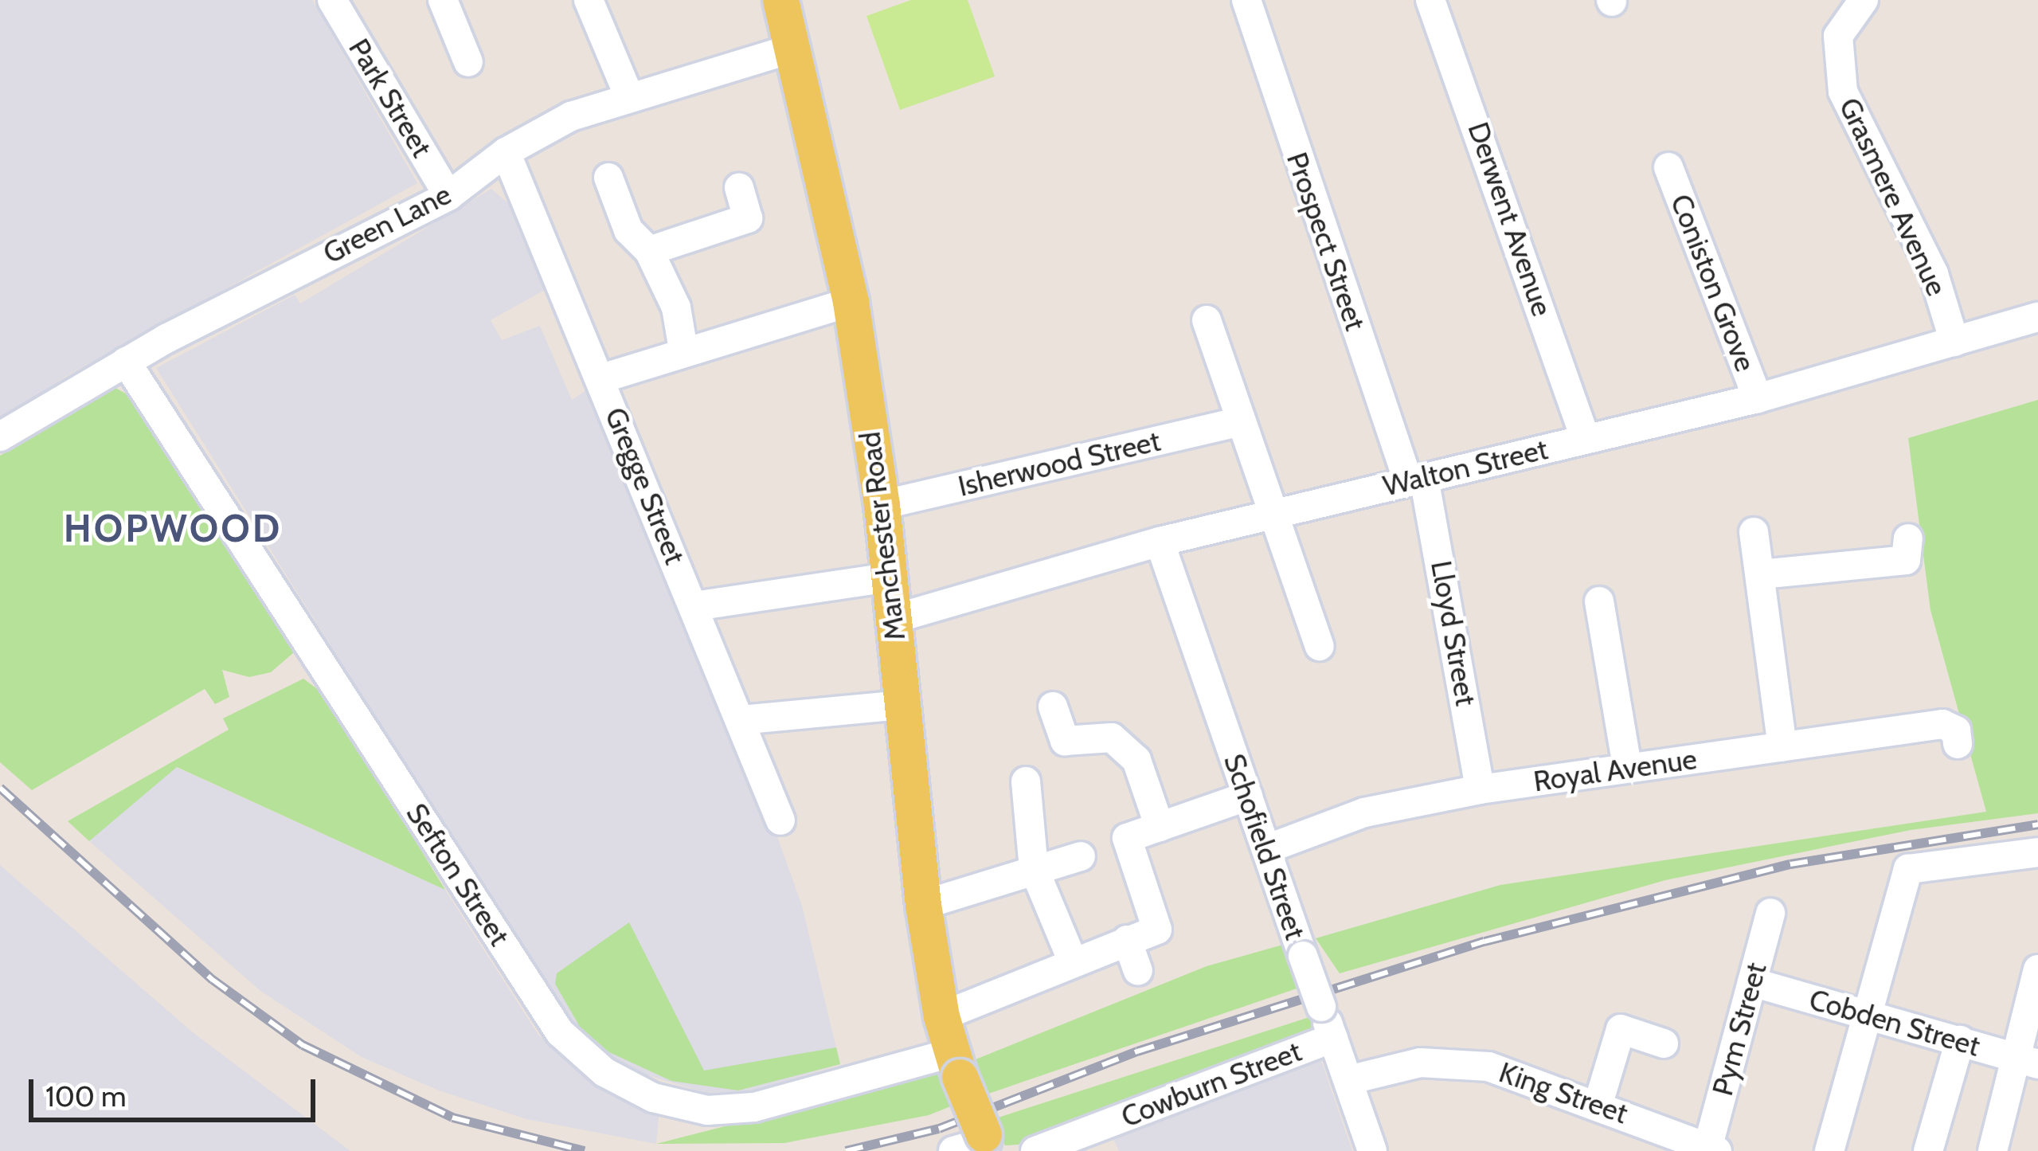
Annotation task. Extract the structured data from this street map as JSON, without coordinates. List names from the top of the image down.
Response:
{
  "streets": {
    "main road": ["Manchester Road"],
    "street": [
      "Park Street",
      "Grasmere Avenue",
      "Derwent Avenue",
      "Green Lane",
      "Prospect Street",
      "Coniston Grove",
      "Isherwood Street",
      "Walton Street",
      "Gregge Street",
      "Lloyd Street",
      "Royal Avenue",
      "Schofield Street",
      "Sefton Street",
      "Cobden Street",
      "Pym Street",
      "Cowburn Street",
      "King Street"
    ]
  },
  "crossings": [
    ["Park Street", "Green Lane"],
    ["Grasmere Avenue", "Walton Street"],
    ["Derwent Avenue", "Walton Street"],
    ["Green Lane", "Gregge Street"],
    ["Green Lane", "Manchester Road"],
    ["Green Lane", "Sefton Street"],
    ["Prospect Street", "Walton Street"],
    ["Prospect Street", "Lloyd Street"],
    ["Coniston Grove", "Walton Street"],
    ["Isherwood Street", "Manchester Road"],
    ["Walton Street", "Manchester Road"],
    ["Walton Street", "Lloyd Street"],
    ["Walton Street", "Schofield Street"],
    ["Manchester Road", "Sefton Street"],
    ["Lloyd Street", "Royal Avenue"],
    ["Royal Avenue", "Schofield Street"],
    ["Schofield Street", "Cowburn Street"],
    ["Schofield Street", "King Street"],
    ["Cobden Street", "Pym Street"],
    ["Pym Street", "King Street"]
  ],
  "districts": ["HOPWOOD"],
  "scale_bar": "100 m"
}
